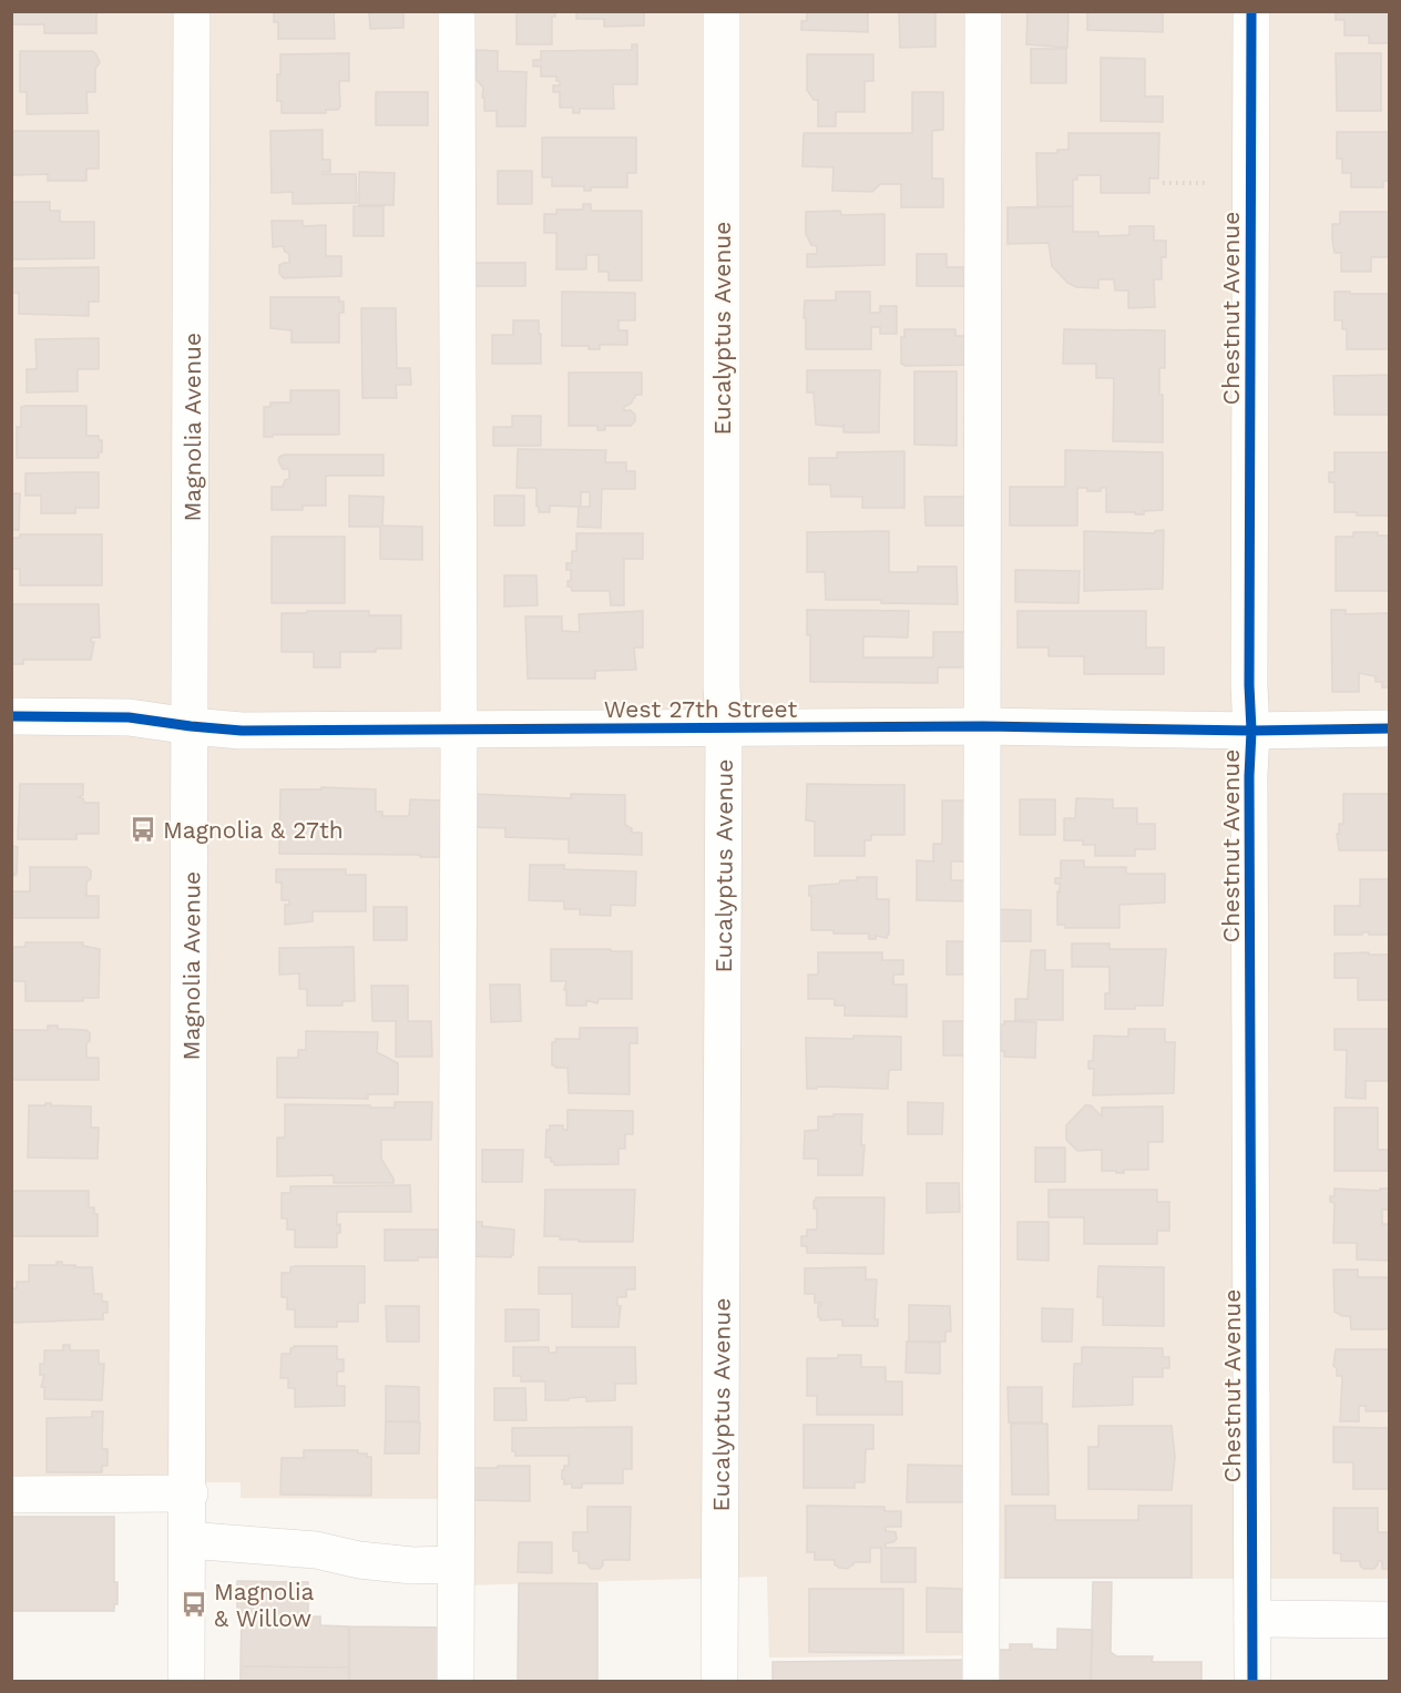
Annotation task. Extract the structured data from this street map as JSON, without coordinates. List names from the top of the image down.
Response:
{
  "streets": {
    "street": [
      "Chestnut Avenue",
      "Eucalyptus Avenue",
      "Magnolia Avenue",
      "West 27th Street"
    ]
  },
  "crossings": [
    ["Chestnut Avenue", "West 27th Street"],
    ["Eucalyptus Avenue", "West 27th Street"],
    ["Magnolia Avenue", "West 27th Street"]
  ],
  "places": {
    "bus stop": ["Magnolia & 27th", "Magnolia & Willow"]
  }
}
